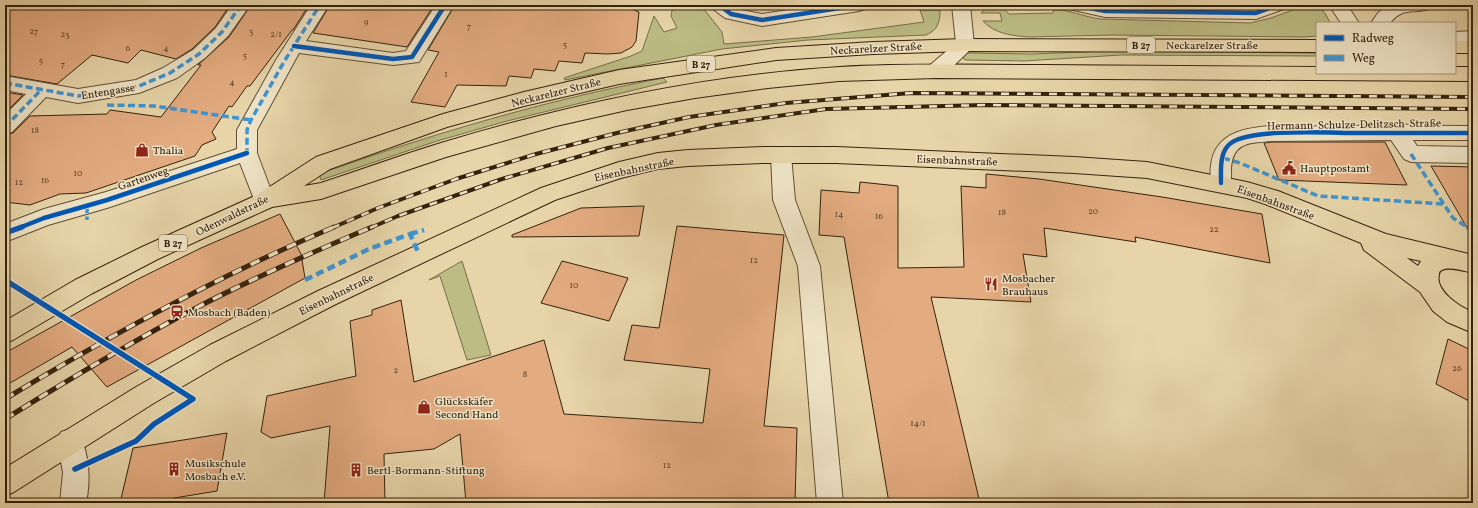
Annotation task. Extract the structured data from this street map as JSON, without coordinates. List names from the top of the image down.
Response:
{
  "streets": {
    "main road": [
      "B 27",
      "Neckarelzer Straße",
      "Eisenbahnstraße",
      "Odenwaldstraße"
    ],
    "street": ["Entengasse", "Hermann-Schulze-Delitzsch-Straße", "Gartenweg"]
  },
  "crossings": [
    ["B 27", "Odenwaldstraße"],
    ["Neckarelzer Straße", "Odenwaldstraße"],
    ["Hermann-Schulze-Delitzsch-Straße", "Eisenbahnstraße"]
  ],
  "places": {
    "shop": ["Thalia", "Glückskäfer Second Hand"],
    "public building": ["Hauptpostamt"],
    "restaurant": ["Mosbacher Brauhaus"],
    "station": ["Mosbach (Baden)"],
    "building": ["Musikschule Mosbach e.V.", "Bertl-Bormann-Stiftung"]
  },
  "house_numbers": [
    "9",
    "7",
    "27",
    "3",
    "23",
    "2/1",
    "5",
    "6",
    "4",
    "5",
    "5",
    "7",
    "1",
    "4",
    "18",
    "10",
    "16",
    "12",
    "20",
    "18",
    "14",
    "16",
    "22",
    "12",
    "10",
    "26",
    "2",
    "8",
    "14/1",
    "12"
  ],
  "legend": ["Radweg", "Weg"]
}
